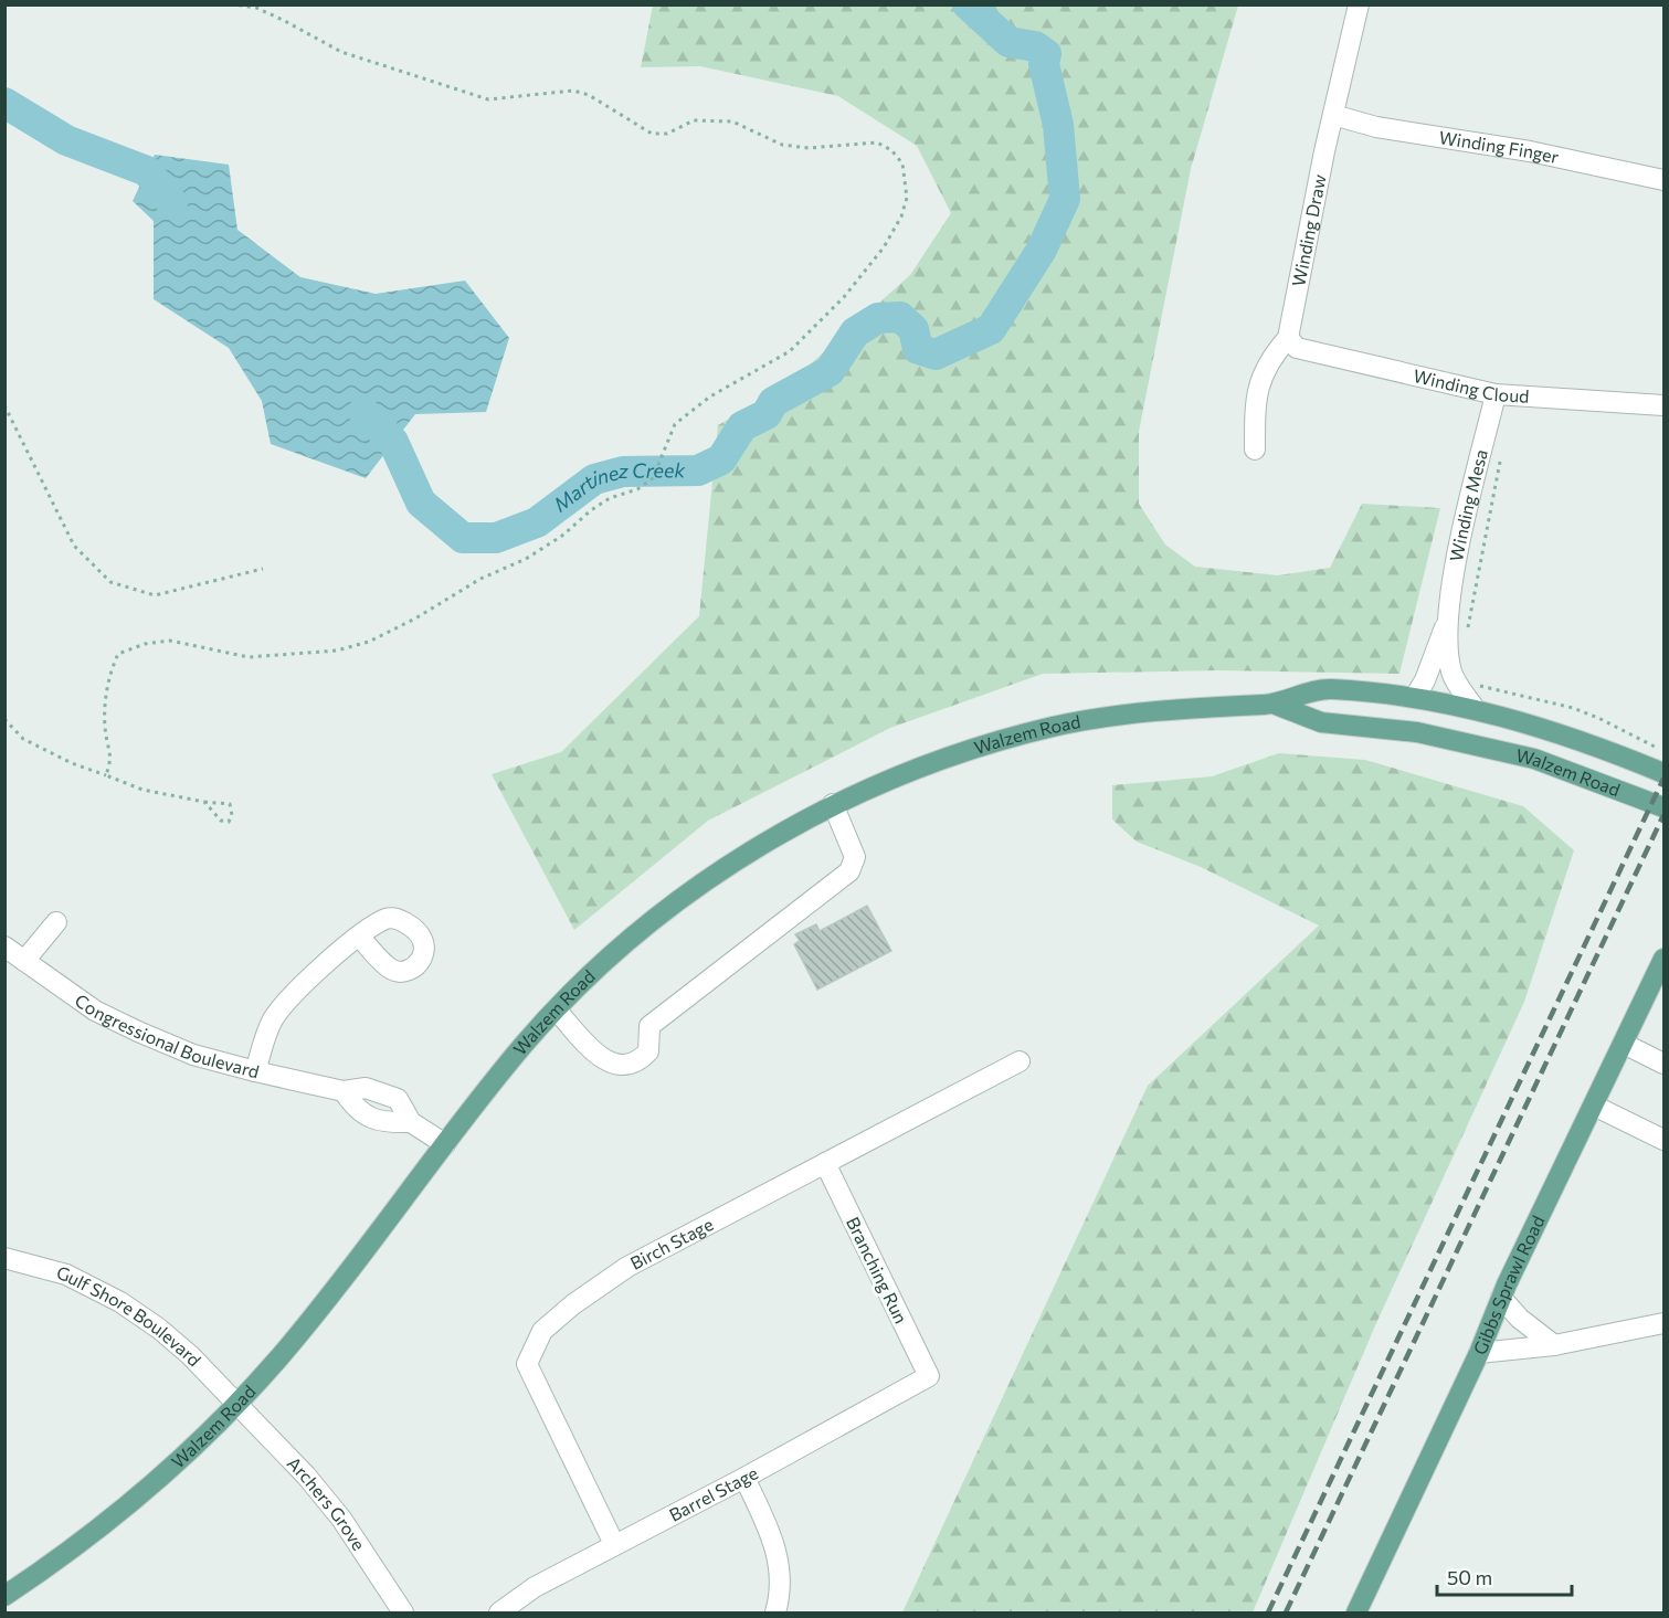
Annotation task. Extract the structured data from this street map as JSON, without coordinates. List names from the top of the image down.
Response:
{
  "streets": {
    "main road": ["Walzem Road", "Gibbs Sprawl Road"],
    "street": [
      "Winding Finger",
      "Winding Draw",
      "Winding Cloud",
      "Winding Mesa",
      "Congressional Boulevard",
      "Birch Stage",
      "Branching Run",
      "Gulf Shore Boulevard",
      "Barrel Stage",
      "Archers Grove"
    ]
  },
  "crossings": [
    ["Winding Finger", "Winding Draw"],
    ["Winding Draw", "Winding Cloud"],
    ["Winding Cloud", "Winding Mesa"],
    ["Winding Mesa", "Walzem Road"],
    ["Walzem Road", "Congressional Boulevard"],
    ["Walzem Road", "Gulf Shore Boulevard"],
    ["Walzem Road", "Archers Grove"],
    ["Birch Stage", "Branching Run"],
    ["Birch Stage", "Barrel Stage"],
    ["Branching Run", "Barrel Stage"],
    ["Gulf Shore Boulevard", "Archers Grove"]
  ],
  "water": ["Martinez Creek"],
  "scale_bar": "50 m"
}
